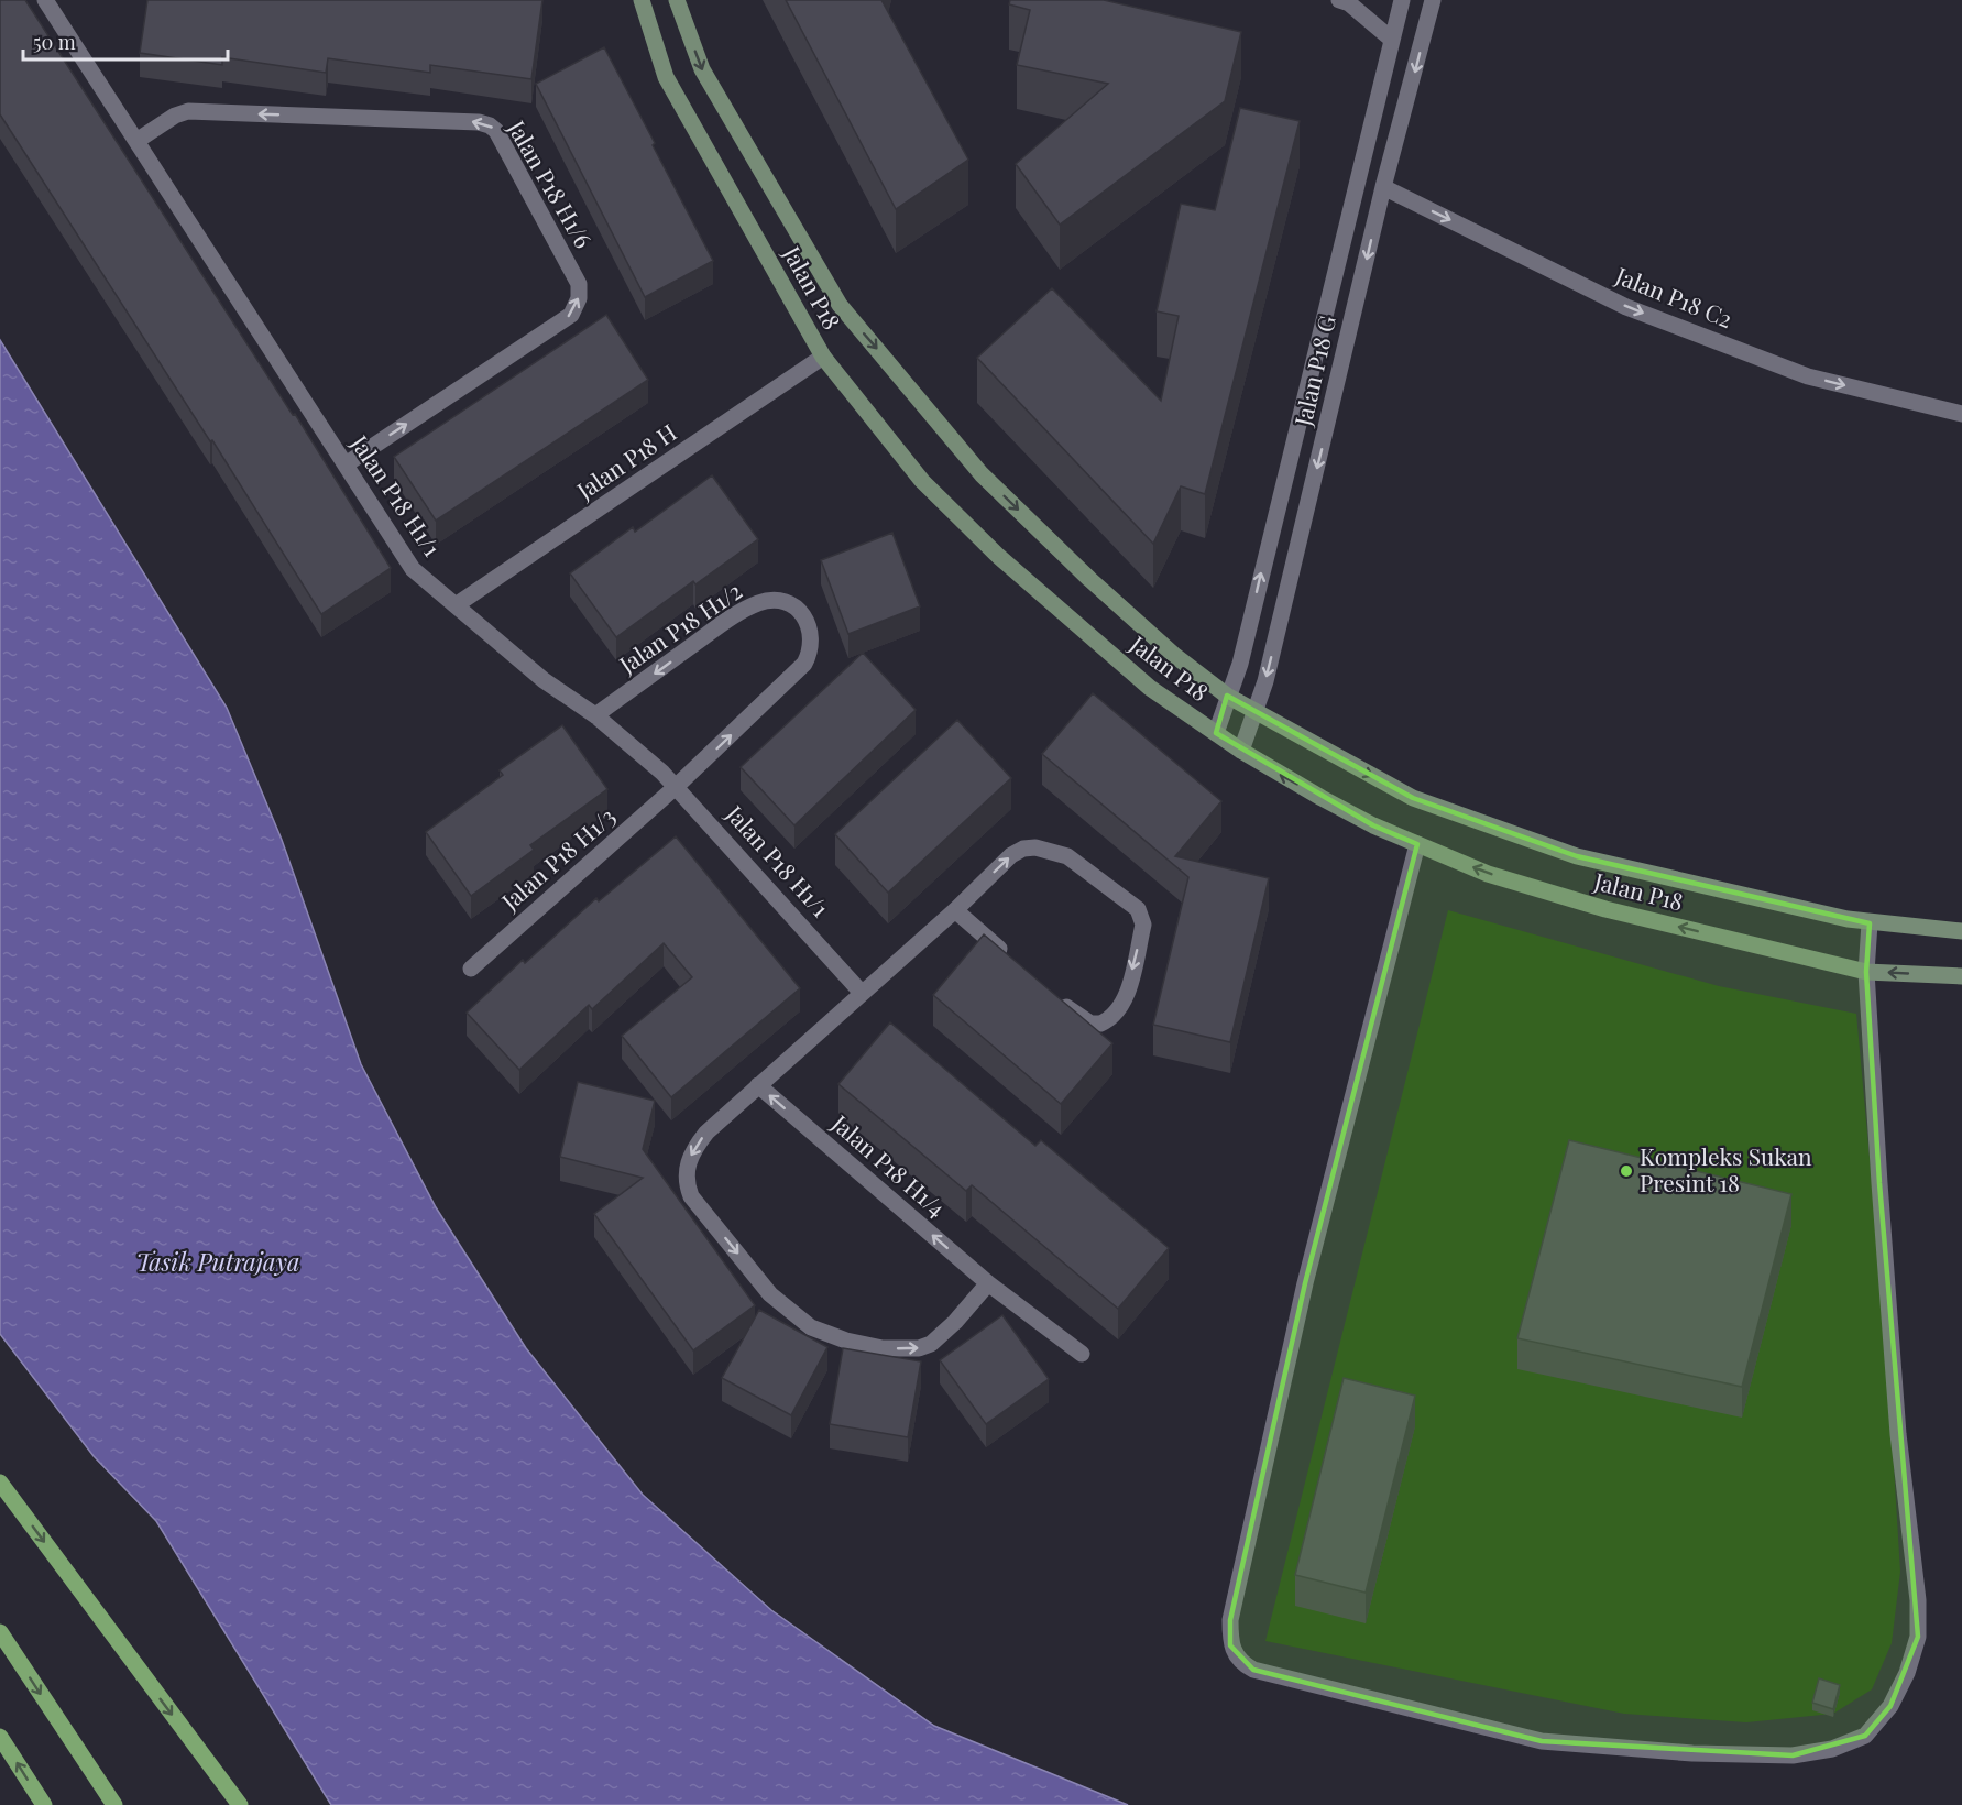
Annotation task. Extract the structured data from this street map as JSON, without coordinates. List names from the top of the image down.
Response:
{
  "streets": {
    "street": [
      "Jalan P18 H1/6",
      "Jalan P18",
      "Jalan P18 C2",
      "Jalan P18 G",
      "Jalan P18 H",
      "Jalan P18 H1/1",
      "Jalan P18 H1/2",
      "Jalan P18 H1/3",
      "Jalan P18 H1/4"
    ]
  },
  "crossings": [
    ["Jalan P18 H1/6", "Jalan P18 H1/1"],
    ["Jalan P18", "Jalan P18 G"],
    ["Jalan P18", "Jalan P18 H"],
    ["Jalan P18 C2", "Jalan P18 G"],
    ["Jalan P18 H", "Jalan P18 H1/1"],
    ["Jalan P18 H1/1", "Jalan P18 H1/2"],
    ["Jalan P18 H1/1", "Jalan P18 H1/3"],
    ["Jalan P18 H1/2", "Jalan P18 H1/3"]
  ],
  "one_way": ["Jalan P18 C2", "Jalan P18 H1/4"],
  "water": ["Tasik Putrajaya"],
  "places": ["Kompleks Sukan Presint 18"],
  "scale_bar": "50 m"
}
